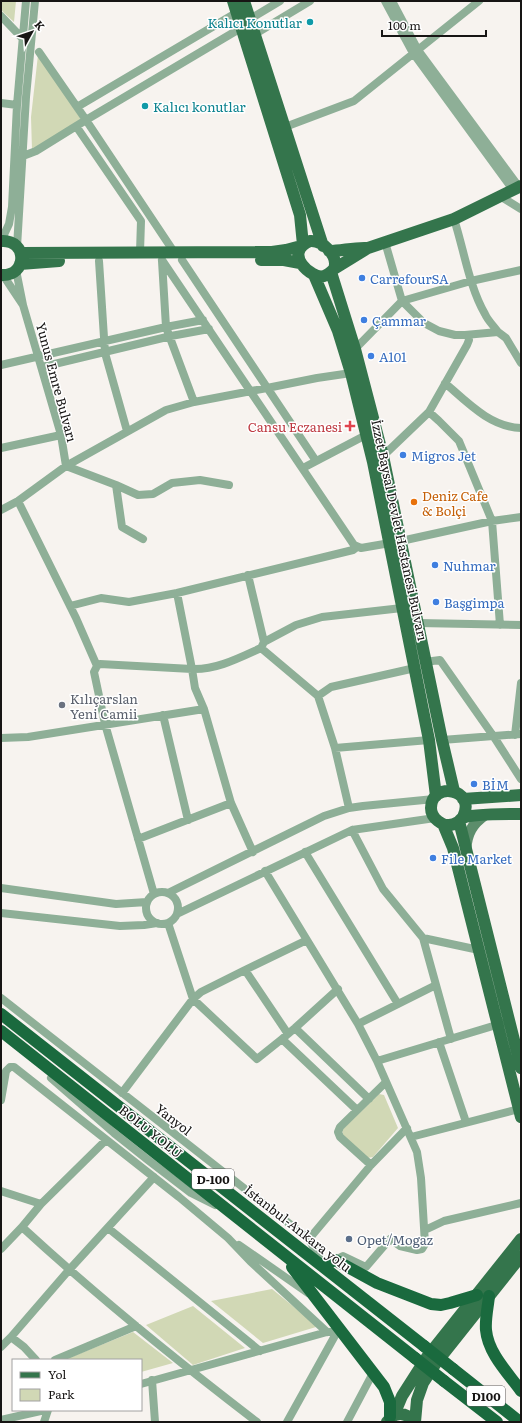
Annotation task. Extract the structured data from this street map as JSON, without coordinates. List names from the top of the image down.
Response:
{
  "streets": {
    "highway": [
      "BOLU YOLU",
      "D-100",
      "İstanbul-Ankara yolu",
      "D100"
    ],
    "main road": ["İzzet Baysal Devlet Hastanesi Bulvarı"],
    "street": ["Yunus Emre Bulvarı", "Yanyol"]
  },
  "crossings": [
    ["Yanyol", "İstanbul-Ankara yolu"],
    ["BOLU YOLU", "İstanbul-Ankara yolu"]
  ],
  "places": {
    "other": [
      "Kalıcı Konutlar",
      "Kalıcı konutlar",
      "CarrefourSA",
      "Çammar",
      "A101",
      "Migros Jet",
      "Deniz Cafe & Bolçi",
      "Nuhmar",
      "Başgimpa",
      "Kılıçarslan Yeni Camii",
      "BİM",
      "File Market",
      "Opet/Mogaz"
    ],
    "health": ["Cansu Eczanesi"]
  },
  "legend": ["Yol", "Park"],
  "scale_bar": "100 m",
  "north": "top right"
}
